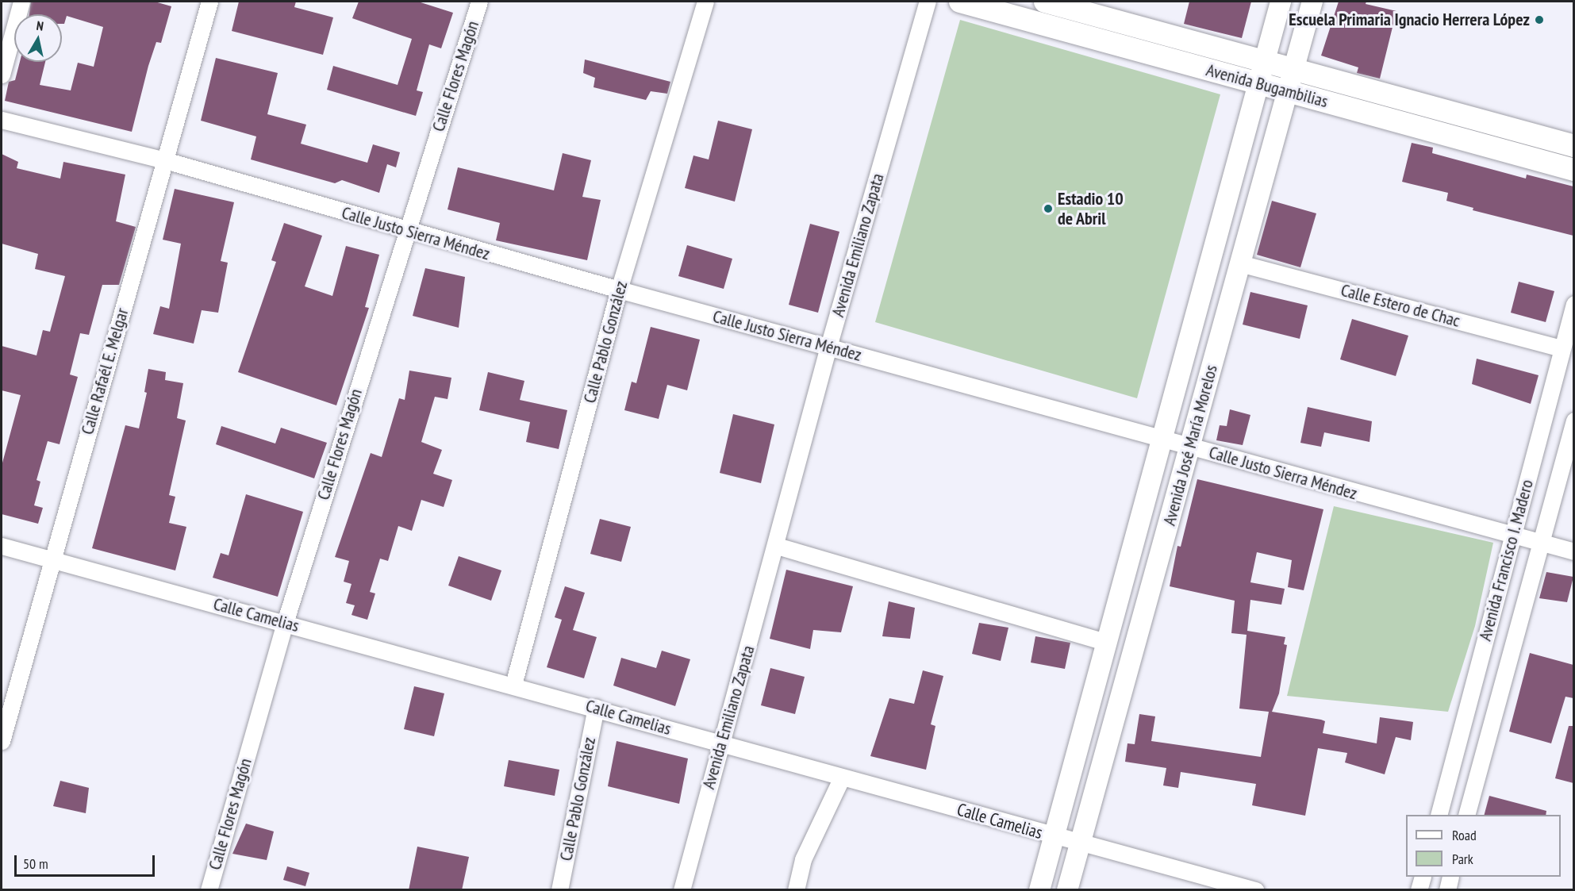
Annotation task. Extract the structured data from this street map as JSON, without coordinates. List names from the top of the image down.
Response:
{
  "streets": {
    "main road": ["Avenida Bugambilias"],
    "street": [
      "Calle Flores Magón",
      "Calle Justo Sierra Méndez",
      "Avenida Emiliano Zapata",
      "Calle Estero de Chac",
      "Calle Pablo González",
      "Calle Rafaél E. Melgar",
      "Avenida José María Morelos",
      "Avenida Francisco I. Madero",
      "Calle Camelias"
    ]
  },
  "crossings": [
    ["Calle Flores Magón", "Calle Justo Sierra Méndez"],
    ["Calle Flores Magón", "Calle Camelias"],
    ["Avenida Bugambilias", "Avenida José María Morelos"],
    ["Calle Justo Sierra Méndez", "Avenida Emiliano Zapata"],
    ["Calle Justo Sierra Méndez", "Calle Pablo González"],
    ["Calle Justo Sierra Méndez", "Calle Rafaél E. Melgar"],
    ["Calle Justo Sierra Méndez", "Avenida José María Morelos"],
    ["Calle Justo Sierra Méndez", "Avenida Francisco I. Madero"],
    ["Avenida Emiliano Zapata", "Calle Camelias"],
    ["Calle Estero de Chac", "Avenida José María Morelos"],
    ["Calle Estero de Chac", "Avenida Francisco I. Madero"],
    ["Calle Pablo González", "Calle Camelias"],
    ["Calle Rafaél E. Melgar", "Calle Camelias"],
    ["Avenida José María Morelos", "Calle Camelias"]
  ],
  "places": ["Escuela Primaria Ignacio Herrera López", "Estadio 10 de Abril"],
  "legend": ["Road", "Park"],
  "scale_bar": "50 m",
  "north": "top"
}
